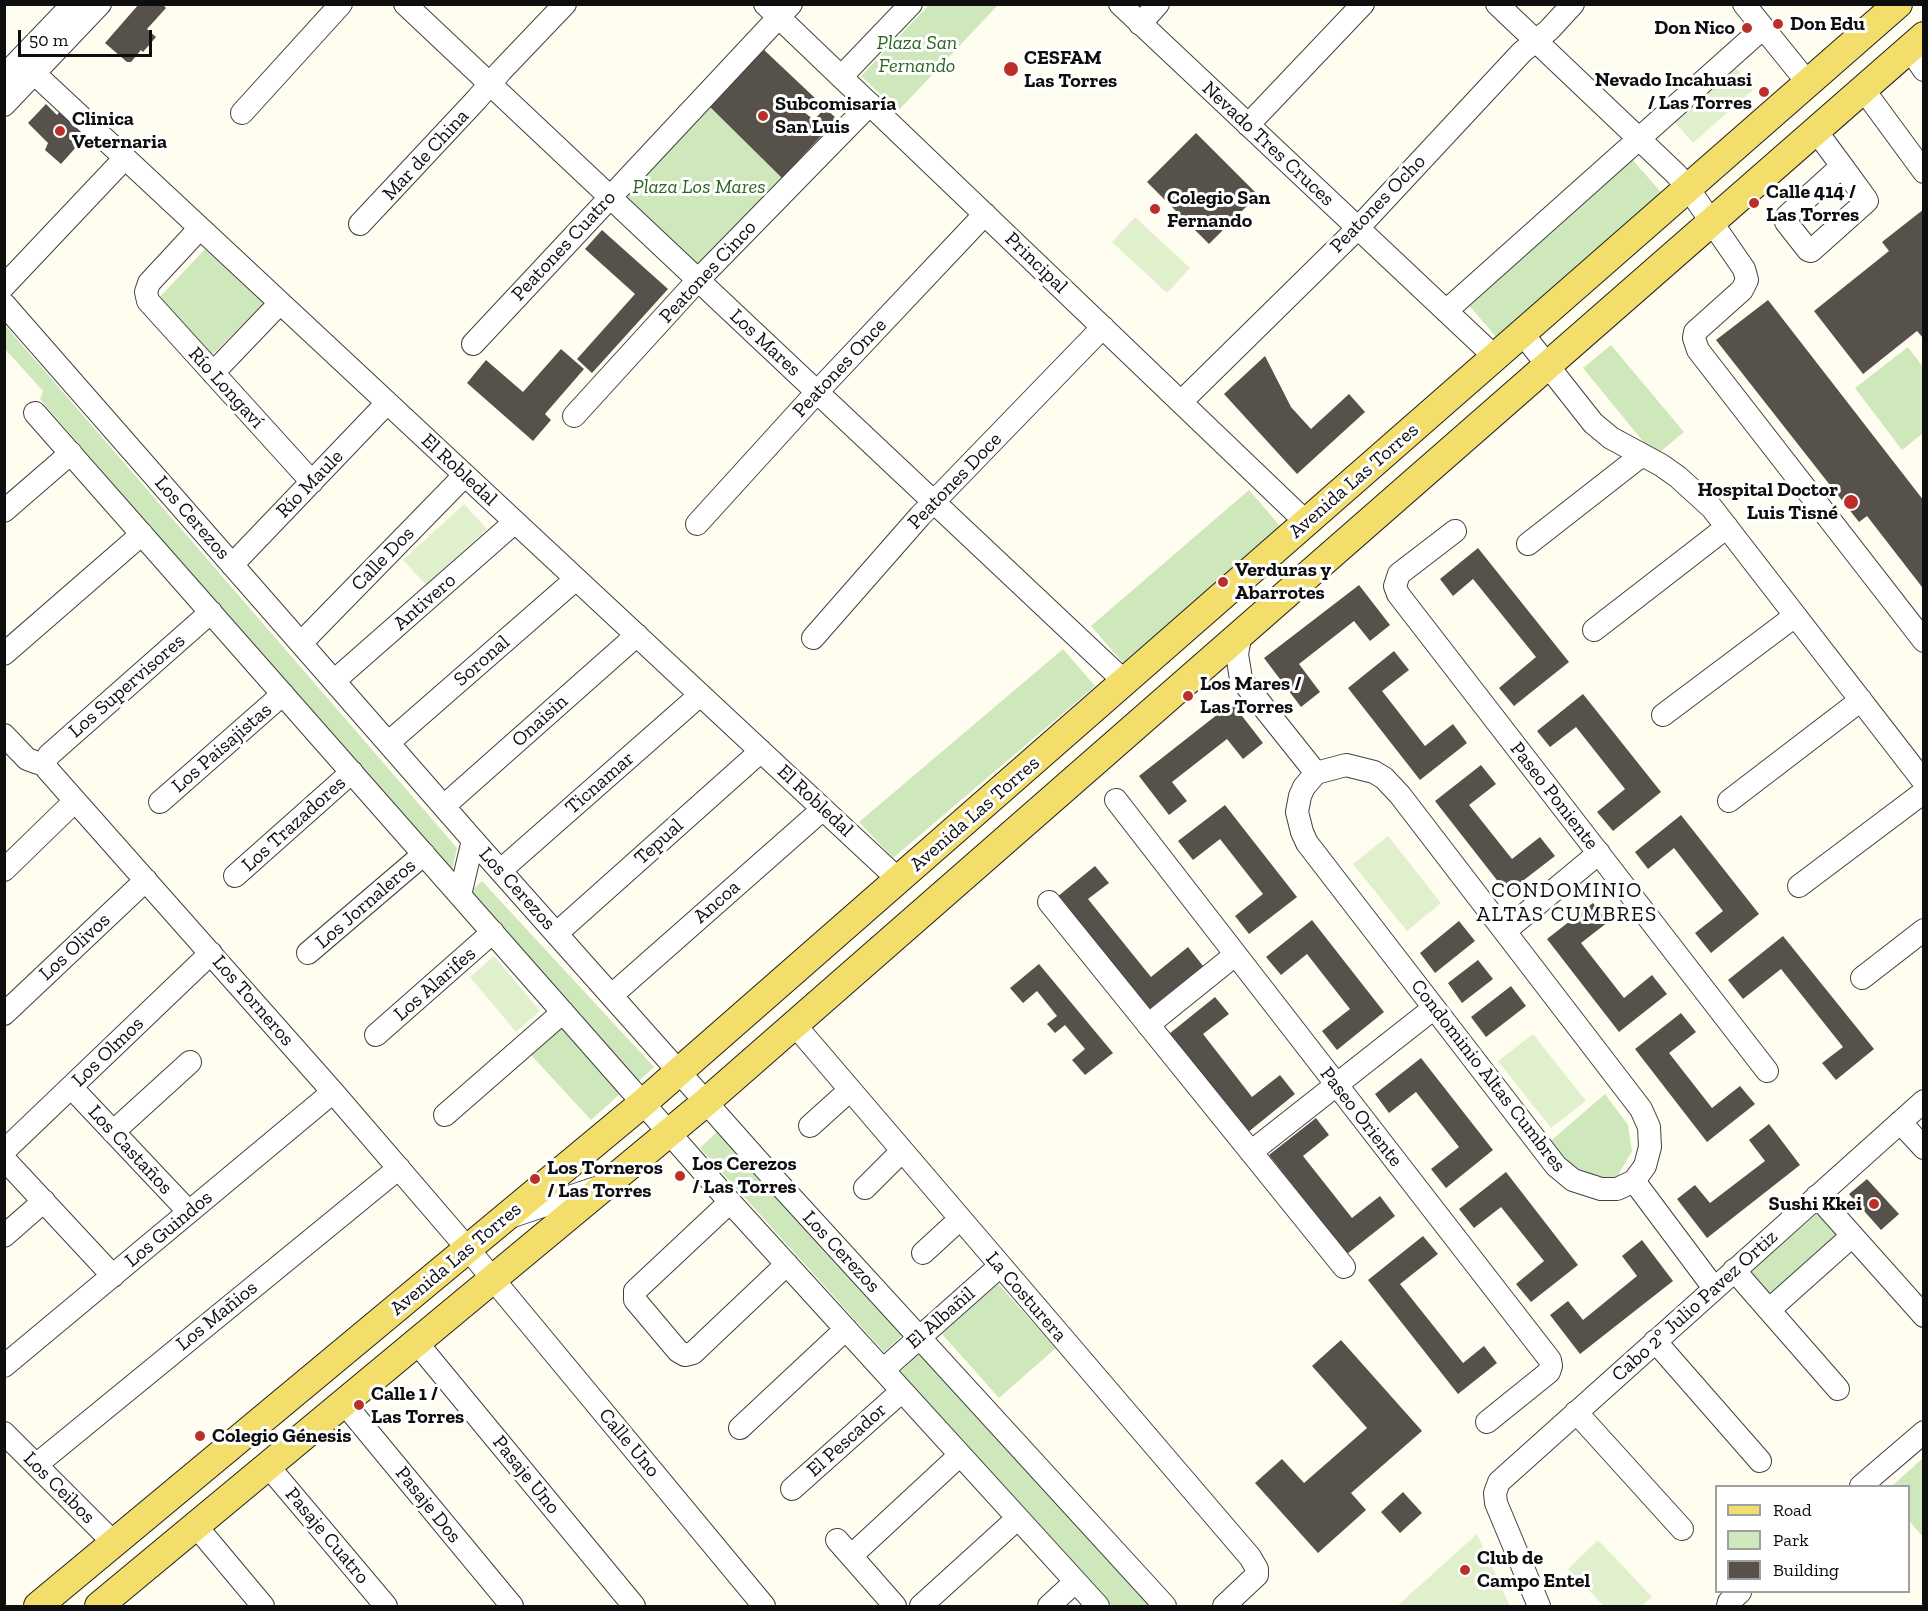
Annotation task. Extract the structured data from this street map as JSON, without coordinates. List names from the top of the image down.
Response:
{
  "streets": {
    "main road": ["Avenida Las Torres"],
    "street": [
      "Nevado Tres Cruces",
      "Mar de China",
      "Peatones Ocho",
      "Peatones Cuatro",
      "Principal",
      "Peatones Cinco",
      "Los Mares",
      "Peatones Once",
      "Río Longaví",
      "El Robledal",
      "Peatones Doce",
      "Río Maule",
      "Los Cerezos",
      "Calle Dos",
      "Antivero",
      "Soronal",
      "Los Supervisores",
      "Onaisin",
      "Los Paisajistas",
      "Ticnamar",
      "Paseo Poniente",
      "Los Trazadores",
      "Tepual",
      "Ancoa",
      "Los Jornaleros",
      "Los Olivos",
      "Los Alarifes",
      "Los Torneros",
      "Los Olmos",
      "Condominio Altas Cumbres",
      "Paseo Oriente",
      "Los Castaños",
      "Los Guindos",
      "La Costurera",
      "Cabo 2º Julio Pavez Ortiz",
      "Los Mañios",
      "El Albañil",
      "El Pescador",
      "Calle Uno",
      "Pasaje Uno",
      "Los Ceibos",
      "Pasaje Dos",
      "Pasaje Cuatro"
    ]
  },
  "crossings": [
    ["Nevado Tres Cruces", "Peatones Ocho"],
    ["Nevado Tres Cruces", "Avenida Las Torres"],
    ["Mar de China", "Los Mares"],
    ["Peatones Ocho", "Principal"],
    ["Peatones Cuatro", "Principal"],
    ["Peatones Cuatro", "Los Mares"],
    ["Principal", "Peatones Cinco"],
    ["Principal", "Peatones Once"],
    ["Principal", "Peatones Doce"],
    ["Principal", "Avenida Las Torres"],
    ["Peatones Cinco", "Los Mares"],
    ["Los Mares", "Peatones Once"],
    ["Los Mares", "Peatones Doce"],
    ["Los Mares", "Avenida Las Torres"],
    ["Río Longaví", "El Robledal"],
    ["Río Longaví", "Río Maule"],
    ["El Robledal", "Avenida Las Torres"],
    ["El Robledal", "Río Maule"],
    ["El Robledal", "Calle Dos"],
    ["El Robledal", "Antivero"],
    ["El Robledal", "Soronal"],
    ["El Robledal", "Onaisin"],
    ["El Robledal", "Ticnamar"],
    ["El Robledal", "Tepual"],
    ["El Robledal", "Ancoa"],
    ["Avenida Las Torres", "Los Cerezos"],
    ["Avenida Las Torres", "Los Torneros"],
    ["Avenida Las Torres", "La Costurera"],
    ["Avenida Las Torres", "Calle Uno"],
    ["Avenida Las Torres", "Pasaje Uno"],
    ["Avenida Las Torres", "Los Ceibos"],
    ["Avenida Las Torres", "Pasaje Dos"],
    ["Avenida Las Torres", "Pasaje Cuatro"],
    ["Río Maule", "Los Cerezos"],
    ["Los Cerezos", "Calle Dos"],
    ["Los Cerezos", "Antivero"],
    ["Los Cerezos", "Soronal"],
    ["Los Cerezos", "Onaisin"],
    ["Los Cerezos", "Ticnamar"],
    ["Los Cerezos", "Tepual"],
    ["Los Cerezos", "Ancoa"],
    ["Los Cerezos", "El Albañil"],
    ["Los Supervisores", "Los Torneros"],
    ["Los Olivos", "Los Torneros"],
    ["Los Torneros", "Los Olmos"],
    ["Los Torneros", "Los Guindos"],
    ["Los Torneros", "Los Mañios"],
    ["Los Torneros", "Calle Uno"],
    ["Los Olmos", "Los Castaños"],
    ["Los Castaños", "Los Guindos"],
    ["La Costurera", "El Albañil"],
    ["Los Mañios", "Los Ceibos"]
  ],
  "districts": ["CONDOMINIO ALTAS CUMBRES"],
  "parks": ["Plaza San Fernando", "Plaza Los Mares"],
  "places": [
    "Don Edu",
    "Don Nico",
    "CESFAM Las Torres",
    "Nevado Incahuasi / Las Torres",
    "Subcomisaría San Luis",
    "Clinica Veternaria",
    "Calle 414 / Las Torres",
    "Colegio San Fernando",
    "Hospital Doctor Luis Tisné",
    "Verduras y Abarrotes",
    "Los Mares / Las Torres",
    "Los Cerezos / Las Torres",
    "Los Torneros / Las Torres",
    "Sushi Kkei",
    "Calle 1 / Las Torres",
    "Colegio Génesis",
    "Club de Campo Entel"
  ],
  "legend": ["Road", "Park", "Building"],
  "scale_bar": "50 m"
}
